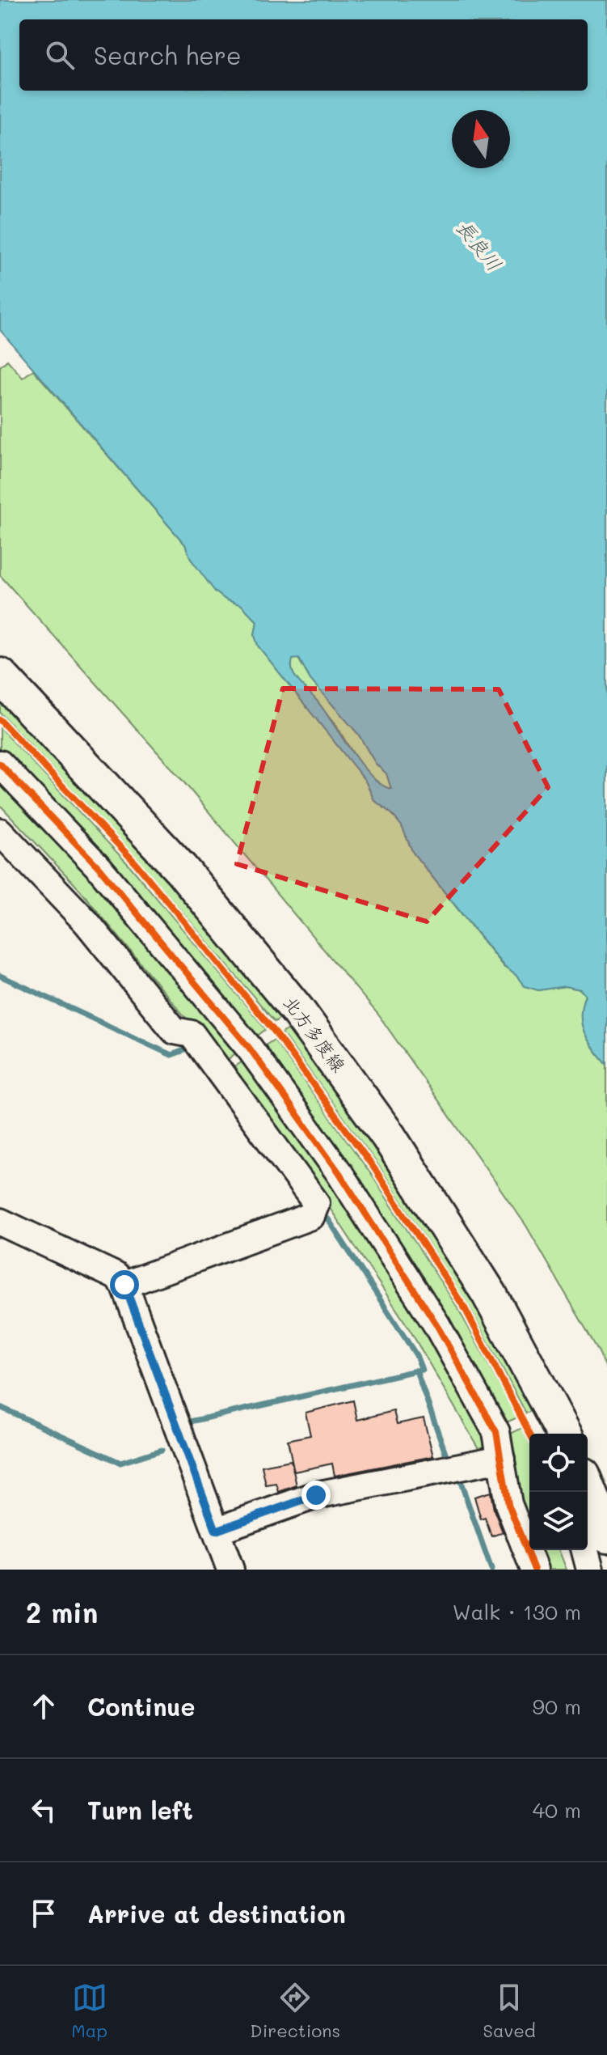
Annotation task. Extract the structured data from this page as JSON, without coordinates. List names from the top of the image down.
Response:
{
  "streets": {
    "main road": ["北方多度線"]
  },
  "water": ["長良川"],
  "north": "top",
  "page": {
    "search": "Search here",
    "heading": ["2 min", "Walk · 130 m"],
    "list": [
      ["Continue", "90 m"],
      ["Turn left", "40 m"],
      "Arrive at destination"
    ],
    "nav": ["Map", "Directions", "Saved"]
  }
}
